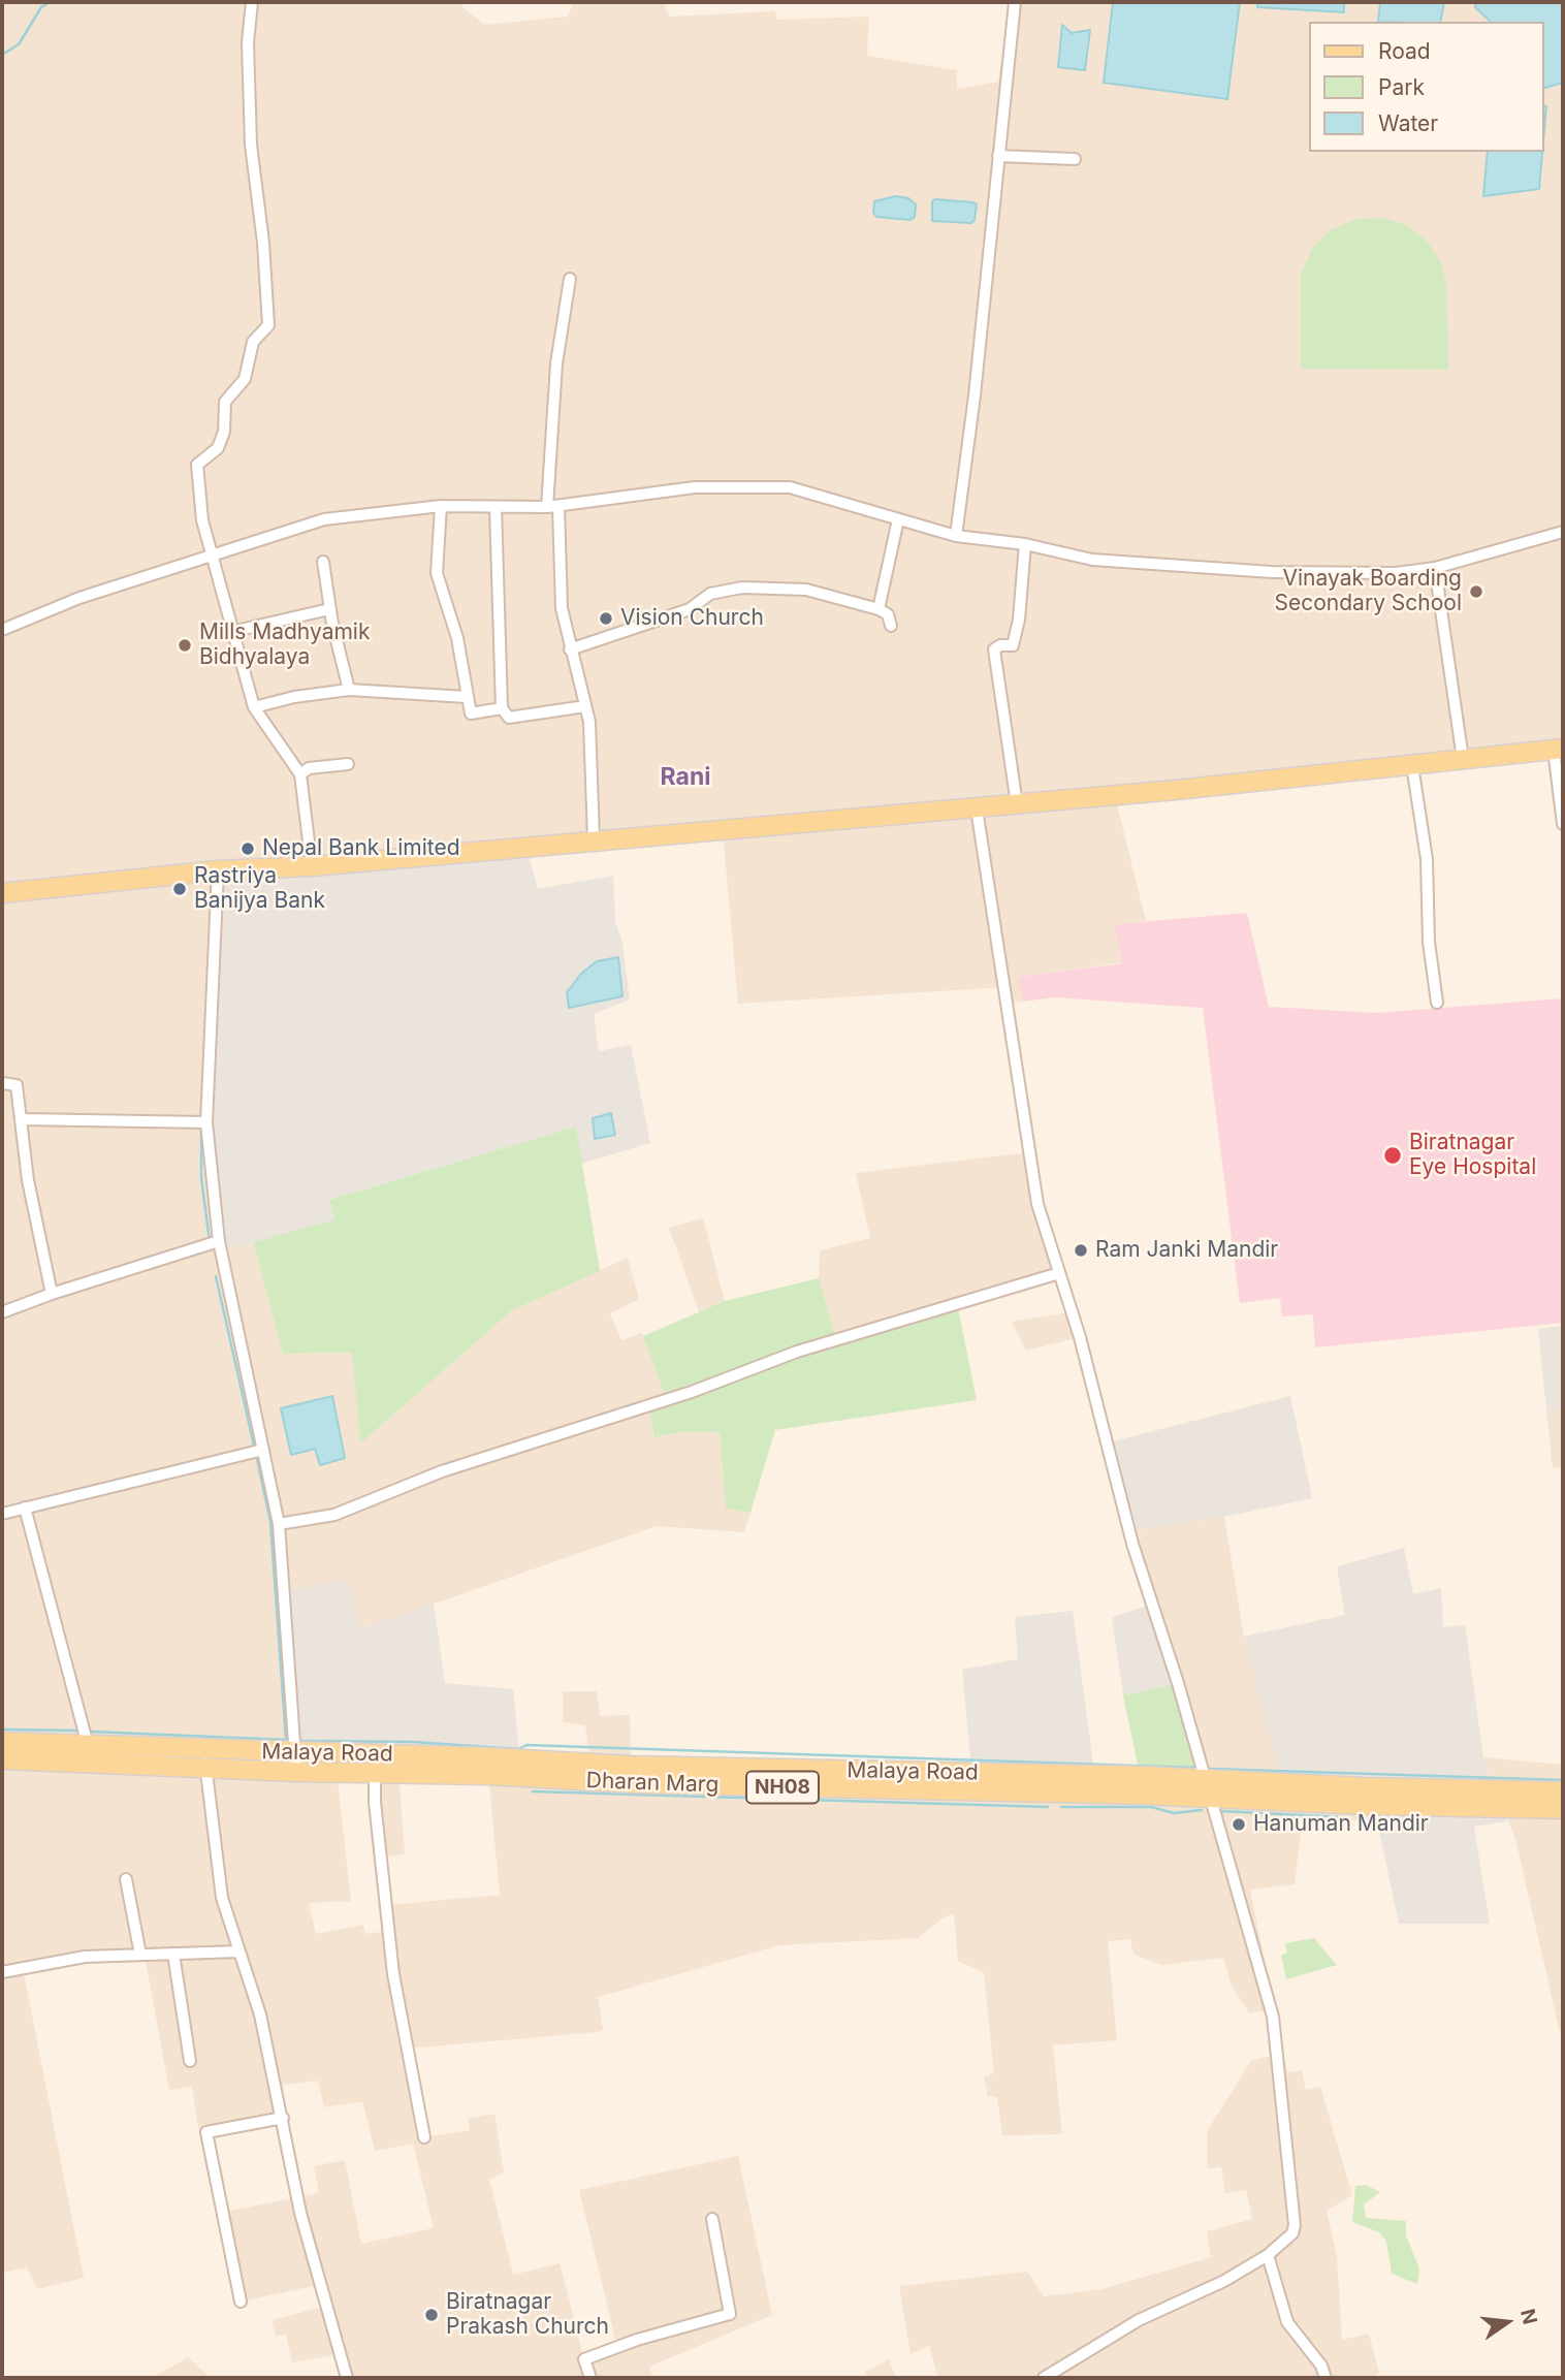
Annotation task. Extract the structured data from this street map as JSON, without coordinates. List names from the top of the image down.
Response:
{
  "streets": {
    "main road": ["Malaya Road", "Dharan Marg", "NH08"]
  },
  "crossings": [
    ["Malaya Road", "Dharan Marg"],
    ["Dharan Marg", "NH08"]
  ],
  "districts": ["Rani"],
  "places": [
    "Vinayak Boarding Secondary School",
    "Vision Church",
    "Mills Madhyamik Bidhyalaya",
    "Nepal Bank Limited",
    "Rastriya Banijya Bank",
    "Biratnagar Eye Hospital",
    "Ram Janki Mandir",
    "Hanuman Mandir",
    "Biratnagar Prakash Church"
  ],
  "legend": ["Road", "Park", "Water"],
  "north": "right"
}
